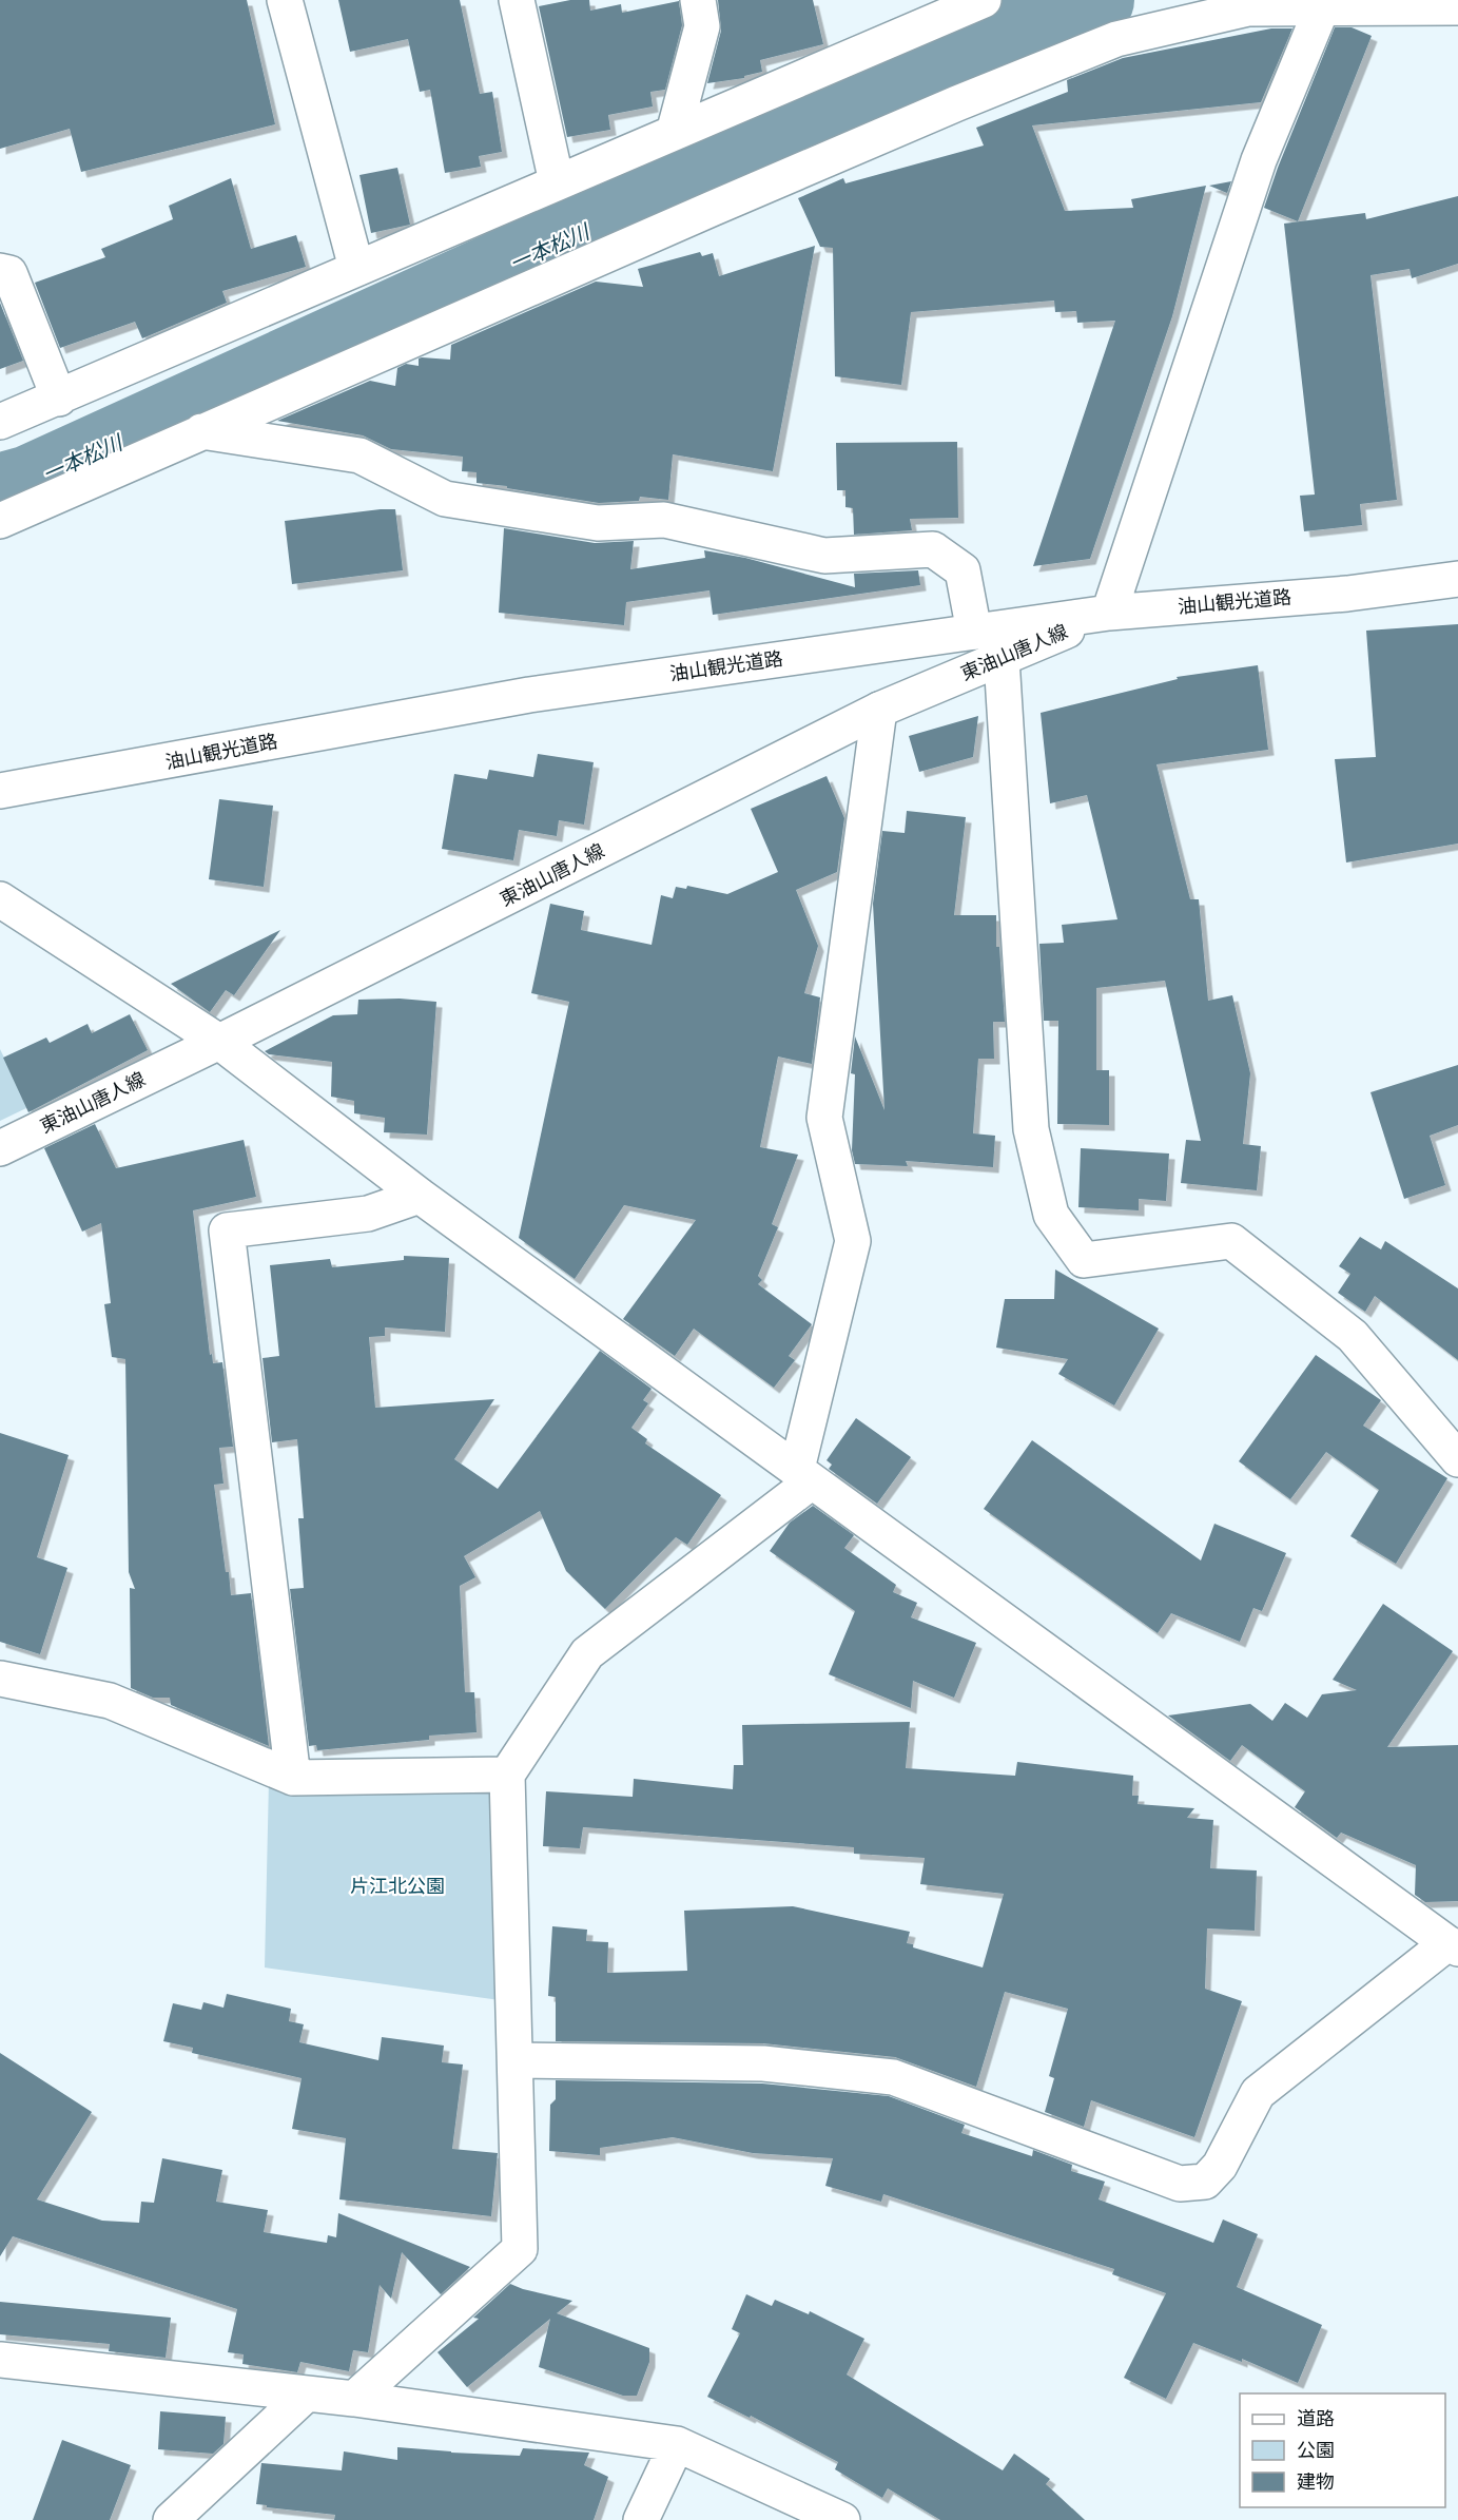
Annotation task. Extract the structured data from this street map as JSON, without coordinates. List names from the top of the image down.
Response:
{
  "streets": {
    "street": ["油山観光道路", "東油山唐人線"]
  },
  "crossings": [
    ["油山観光道路", "東油山唐人線"]
  ],
  "water": ["一本松川"],
  "parks": ["片江北公園"],
  "legend": ["道路", "公園", "建物"]
}
